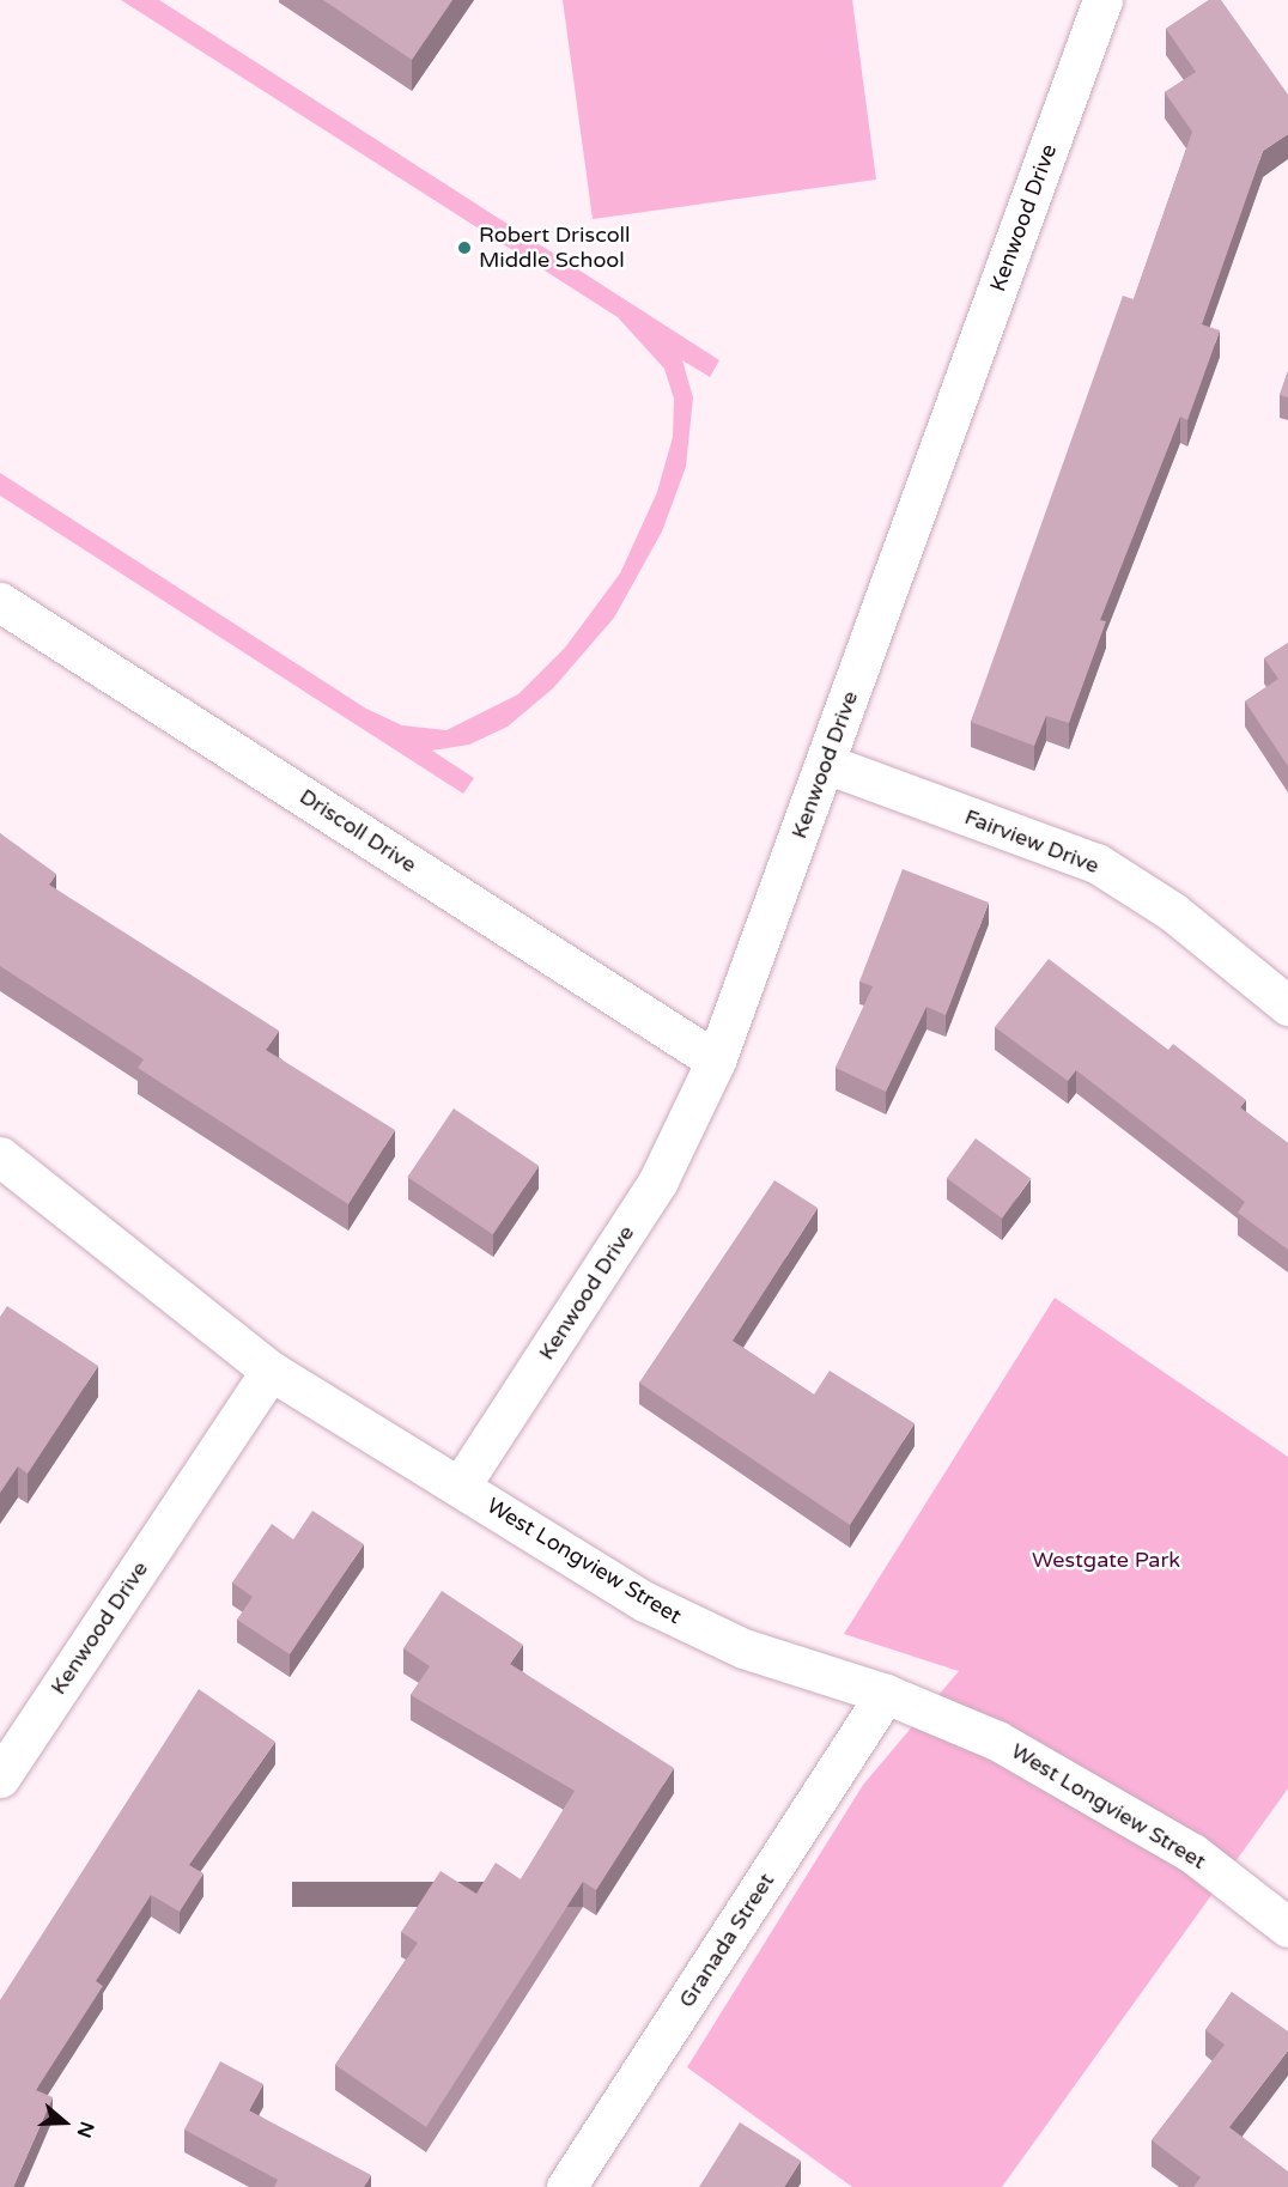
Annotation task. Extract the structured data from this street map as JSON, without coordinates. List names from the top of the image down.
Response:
{
  "streets": {
    "street": [
      "Kenwood Drive",
      "Driscoll Drive",
      "Fairview Drive",
      "West Longview Street",
      "Granada Street"
    ]
  },
  "crossings": [
    ["Kenwood Drive", "Driscoll Drive"],
    ["Kenwood Drive", "Fairview Drive"],
    ["Kenwood Drive", "West Longview Street"],
    ["West Longview Street", "Granada Street"]
  ],
  "parks": ["Westgate Park"],
  "places": ["Robert Driscoll Middle School"],
  "north": "right"
}
